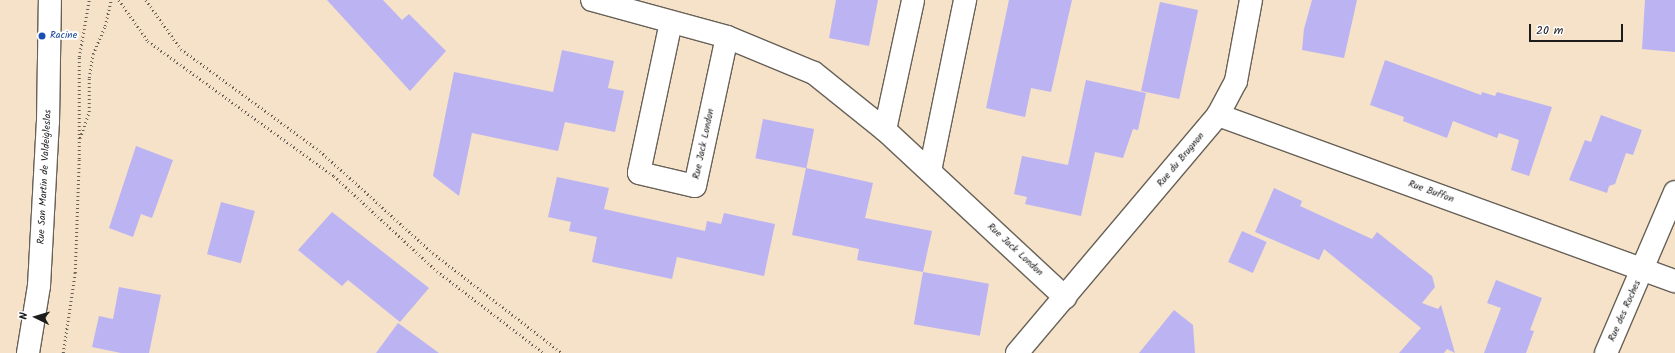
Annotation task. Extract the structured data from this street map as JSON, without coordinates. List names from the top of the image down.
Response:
{
  "streets": {
    "street": [
      "Rue Jack London",
      "Rue du Brugnon",
      "Rue San Martin de Valdeigleslas",
      "Rue Buffon",
      "Rue des Roches"
    ]
  },
  "crossings": [
    ["Rue Jack London", "Rue du Brugnon"],
    ["Rue du Brugnon", "Rue Buffon"],
    ["Rue Buffon", "Rue des Roches"]
  ],
  "places": ["Racine"],
  "scale_bar": "20 m",
  "north": "left"
}
